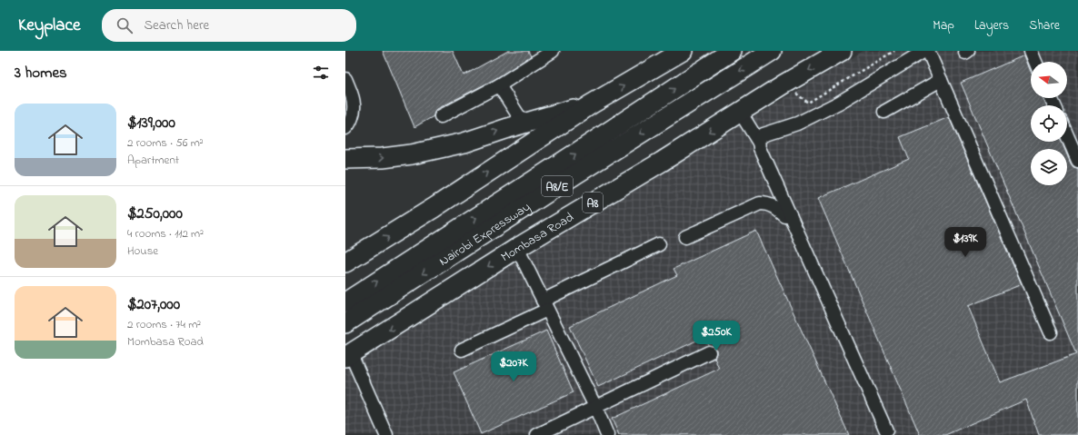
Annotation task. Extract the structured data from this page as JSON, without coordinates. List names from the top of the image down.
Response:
{
  "streets": {
    "highway": [
      "A8/E",
      "A8",
      "Nairobi Expressway",
      "Mombasa Road"
    ]
  },
  "north": "left",
  "page": {
    "header": "Keyplace",
    "search": "Search here",
    "nav": ["Map", "Layers", "Share"],
    "heading": "3 homes",
    "list": [
      {
        "name": "$139,000",
        "note": "2 rooms · 56 m² · Apartment"
      },
      {
        "name": "$250,000",
        "note": "4 rooms · 112 m² · House"
      },
      {
        "name": "$207,000",
        "note": "2 rooms · 74 m² · Mombasa Road"
      }
    ],
    "price": ["$139K", "$250K", "$207K"]
  }
}
